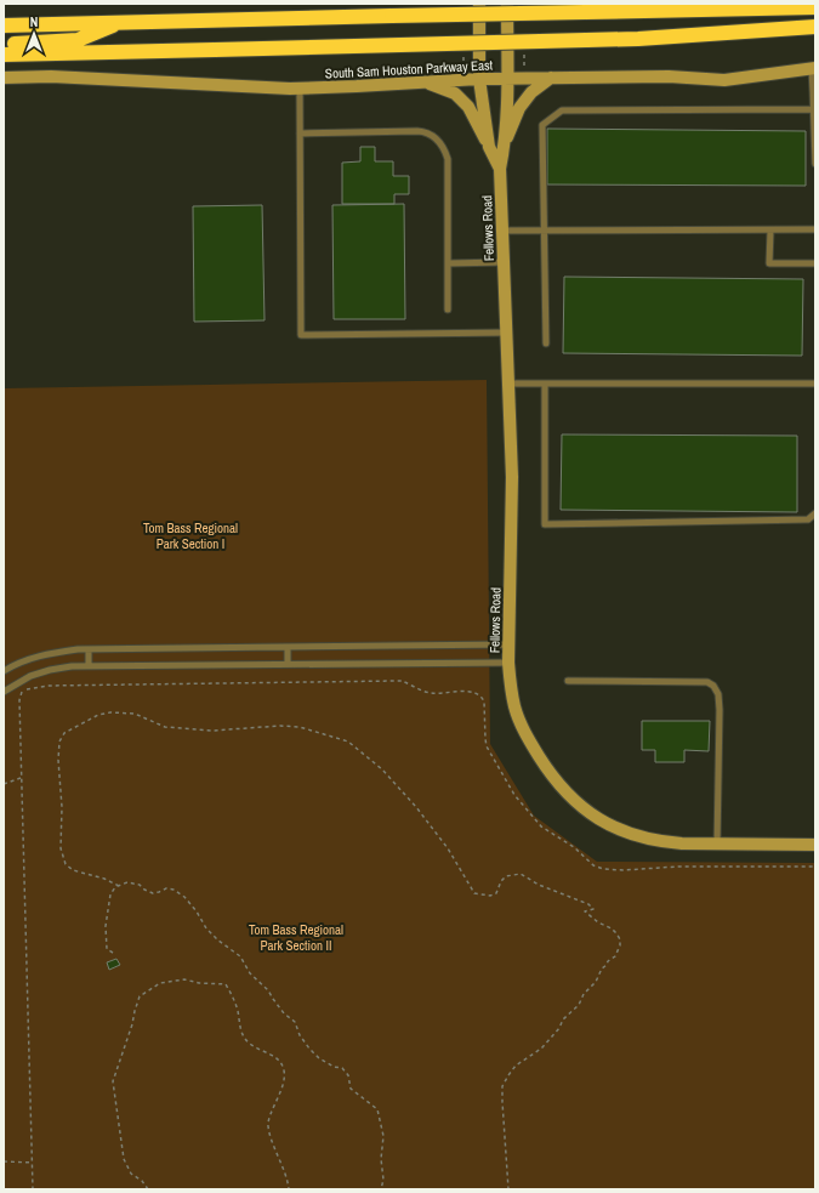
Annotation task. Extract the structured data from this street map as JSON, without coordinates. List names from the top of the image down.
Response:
{
  "streets": {
    "main road": ["South Sam Houston Parkway East", "Fellows Road"]
  },
  "crossings": [
    ["South Sam Houston Parkway East", "Fellows Road"]
  ],
  "parks": ["Tom Bass Regional Park Section I", "Tom Bass Regional Park Section II"],
  "north": "top"
}
